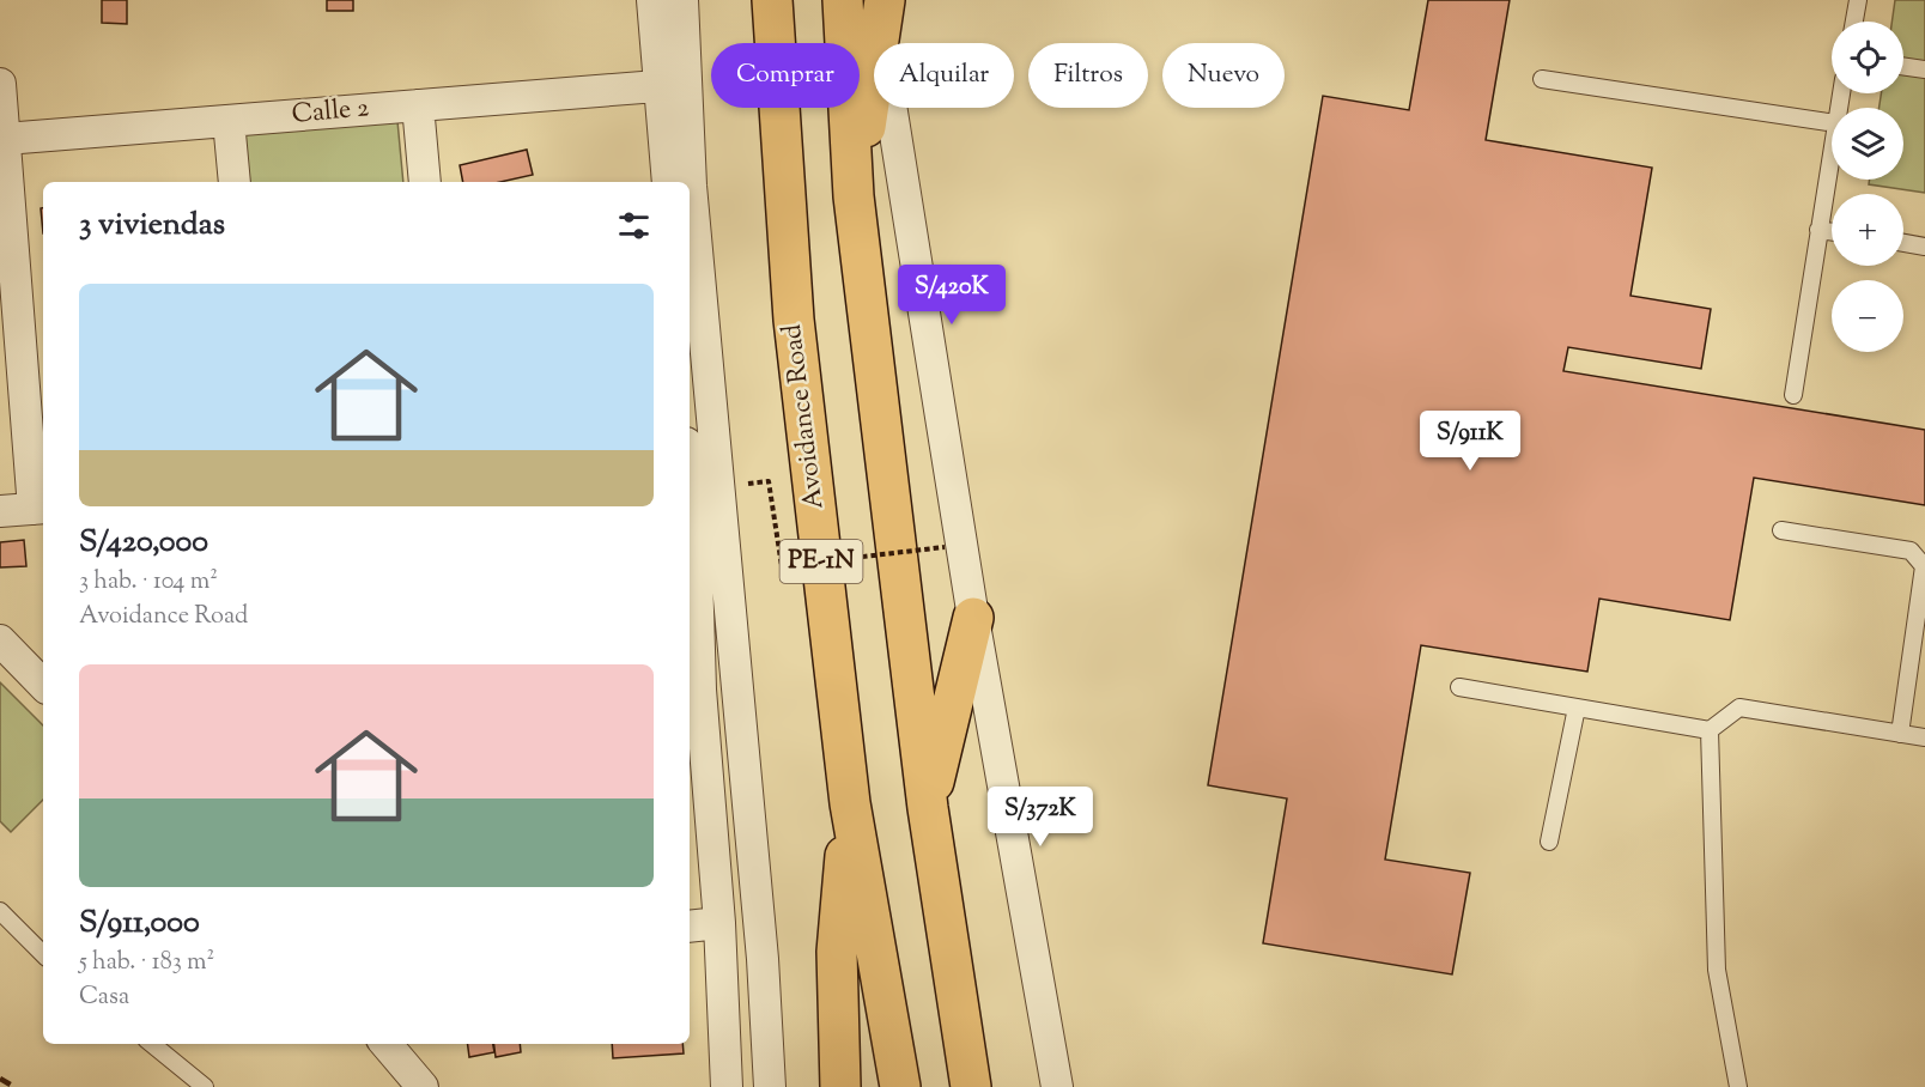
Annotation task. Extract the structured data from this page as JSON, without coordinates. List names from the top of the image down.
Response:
{
  "streets": {
    "highway": ["Avoidance Road", "PE-1N"],
    "street": ["Calle 2"]
  },
  "page": {
    "map_buttons": ["+", "−"],
    "chip": [
      "Comprar",
      "Alquilar",
      "Filtros",
      "Nuevo"
    ],
    "heading": "3 viviendas",
    "price": ["S/420K", "S/911K", "S/372K"],
    "list": [
      {
        "name": "S/420,000",
        "note": "3 hab. · 104 m² · Avoidance Road"
      },
      {
        "name": "S/911,000",
        "note": "5 hab. · 183 m² · Casa"
      }
    ]
  }
}
